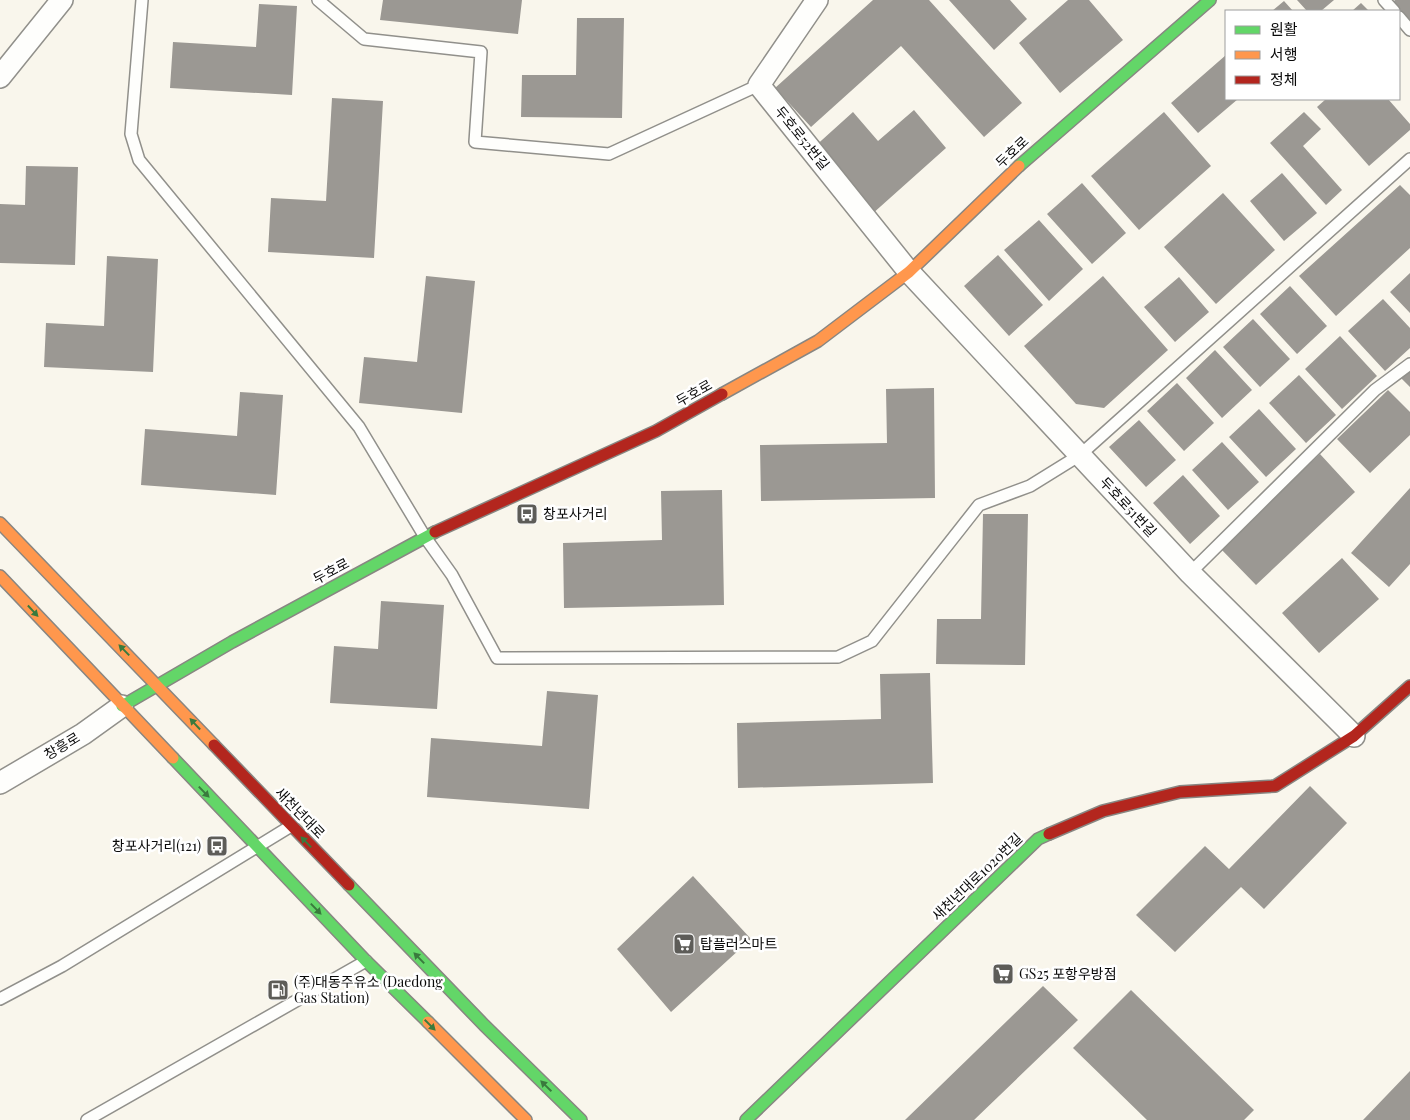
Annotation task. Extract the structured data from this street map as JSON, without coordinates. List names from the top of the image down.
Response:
{
  "streets": {
    "street": [
      "두호로52번길",
      "두호로",
      "두호로51번길",
      "창흥로",
      "새천년대로",
      "새천년대로1020번길"
    ]
  },
  "crossings": [
    ["두호로52번길", "두호로"],
    ["두호로52번길", "두호로51번길"],
    ["두호로", "두호로51번길"],
    ["두호로", "창흥로"],
    ["두호로", "새천년대로"],
    ["두호로51번길", "새천년대로1020번길"]
  ],
  "places": {
    "bus stop": ["창포사거리", "창포사거리(121)"],
    "supermarket": ["탑플러스마트", "GS25 포항우방점"],
    "fuel station": ["(주)대동주유소 (Daedong Gas Station)"]
  },
  "legend": ["원활", "서행", "정체"]
}
